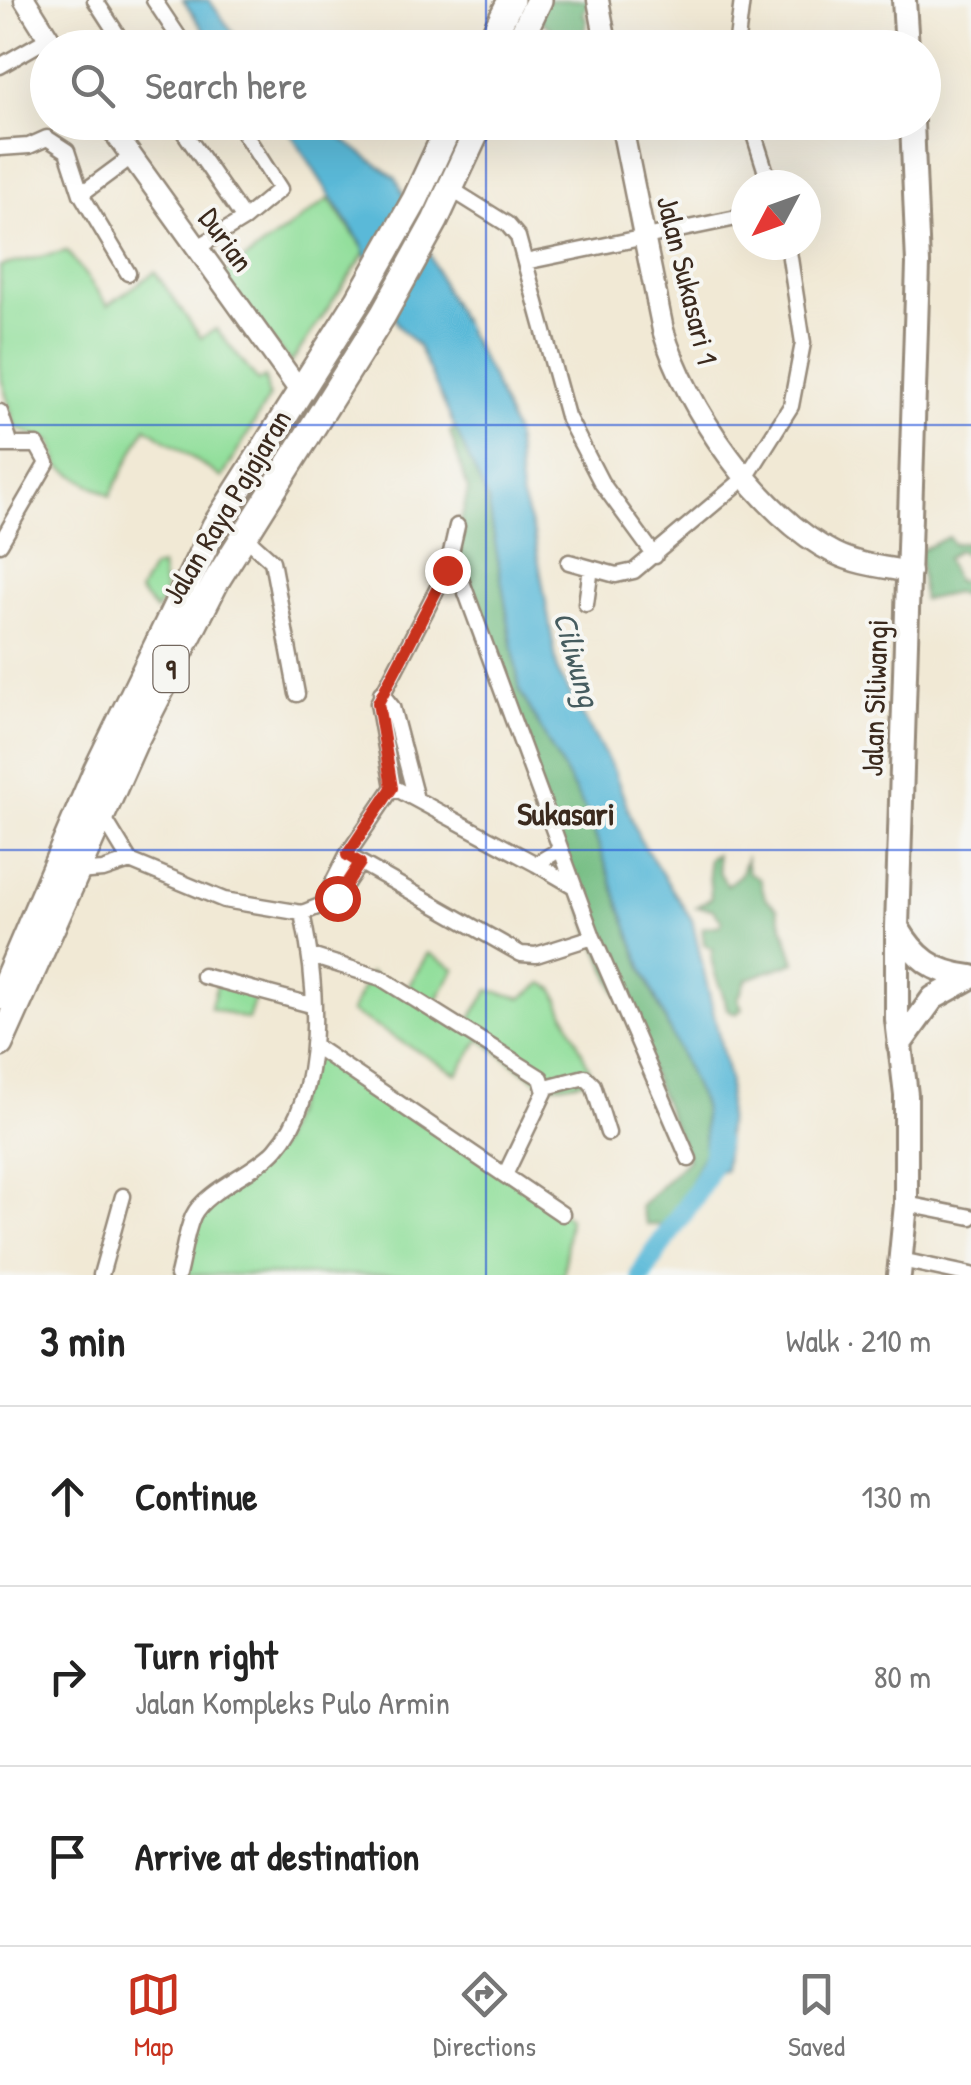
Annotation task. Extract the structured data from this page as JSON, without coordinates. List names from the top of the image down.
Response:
{
  "streets": {
    "highway": ["Jalan Raya Pajajaran", "9"],
    "main road": ["Jalan Siliwangi"],
    "street": ["Durian", "Jalan Sukasari 1"]
  },
  "crossings": [
    ["Durian", "Jalan Raya Pajajaran"],
    ["Jalan Sukasari 1", "Jalan Siliwangi"]
  ],
  "districts": ["Sukasari"],
  "water": ["Ciliwung"],
  "north": "bottom left",
  "page": {
    "search": "Search here",
    "heading": ["3 min", "Walk · 210 m"],
    "list": [
      ["Continue", "130 m"],
      ["Turn right", "Jalan Kompleks Pulo Armin", "80 m"],
      "Arrive at destination"
    ],
    "nav": ["Map", "Directions", "Saved"]
  }
}
